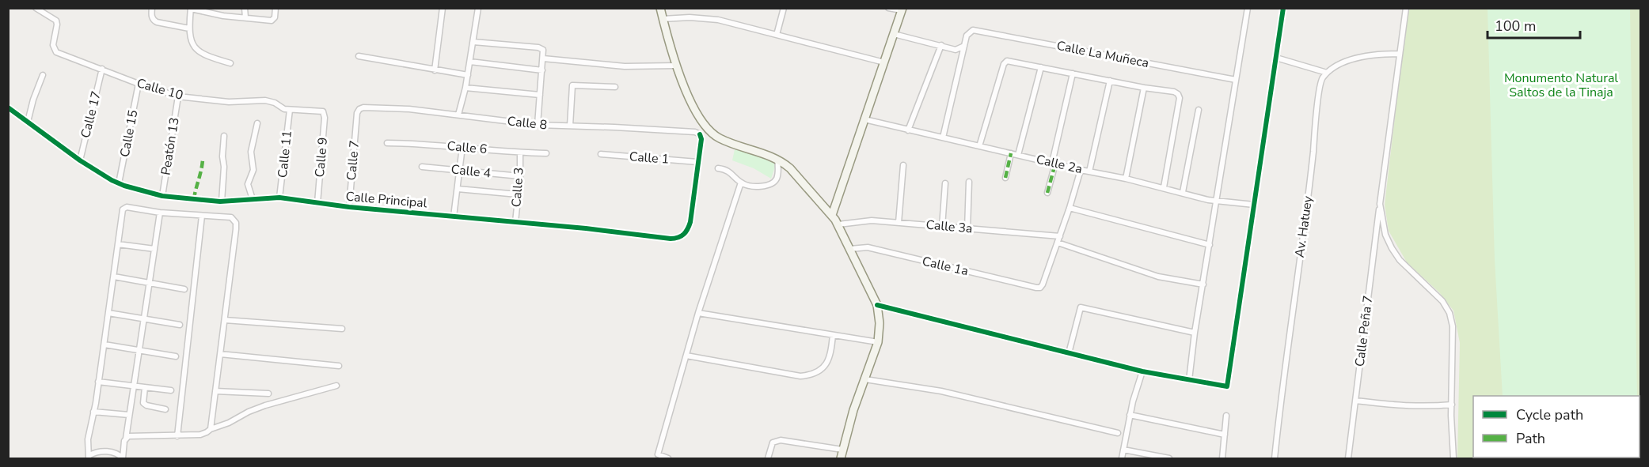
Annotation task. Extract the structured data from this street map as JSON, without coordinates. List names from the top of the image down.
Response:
{
  "streets": {
    "street": [
      "Calle La Muñeca",
      "Calle 10",
      "Calle 17",
      "Calle 8",
      "Calle 15",
      "Peatón 13",
      "Calle 6",
      "Calle 11",
      "Calle 9",
      "Calle 1",
      "Calle 7",
      "Calle 2a",
      "Calle 4",
      "Calle 3",
      "Calle Principal",
      "Calle 3a",
      "Av. Hatuey",
      "Calle 1a",
      "Calle Peña 7"
    ]
  },
  "crossings": [
    ["Calle 10", "Calle 17"],
    ["Calle 10", "Calle 15"],
    ["Calle 10", "Peatón 13"],
    ["Calle 10", "Calle 11"],
    ["Calle 10", "Calle 9"],
    ["Calle 17", "Calle Principal"],
    ["Calle 8", "Calle 7"],
    ["Calle 8", "Calle Principal"],
    ["Calle 15", "Calle Principal"],
    ["Peatón 13", "Calle Principal"],
    ["Calle 6", "Calle 3"],
    ["Calle 11", "Calle Principal"],
    ["Calle 9", "Calle Principal"],
    ["Calle 1", "Calle Principal"],
    ["Calle 7", "Calle Principal"],
    ["Calle 4", "Calle 3"],
    ["Calle 3", "Calle Principal"]
  ],
  "parks": ["Monumento Natural Saltos de la Tinaja"],
  "legend": ["Cycle path", "Path"],
  "scale_bar": "100 m"
}
